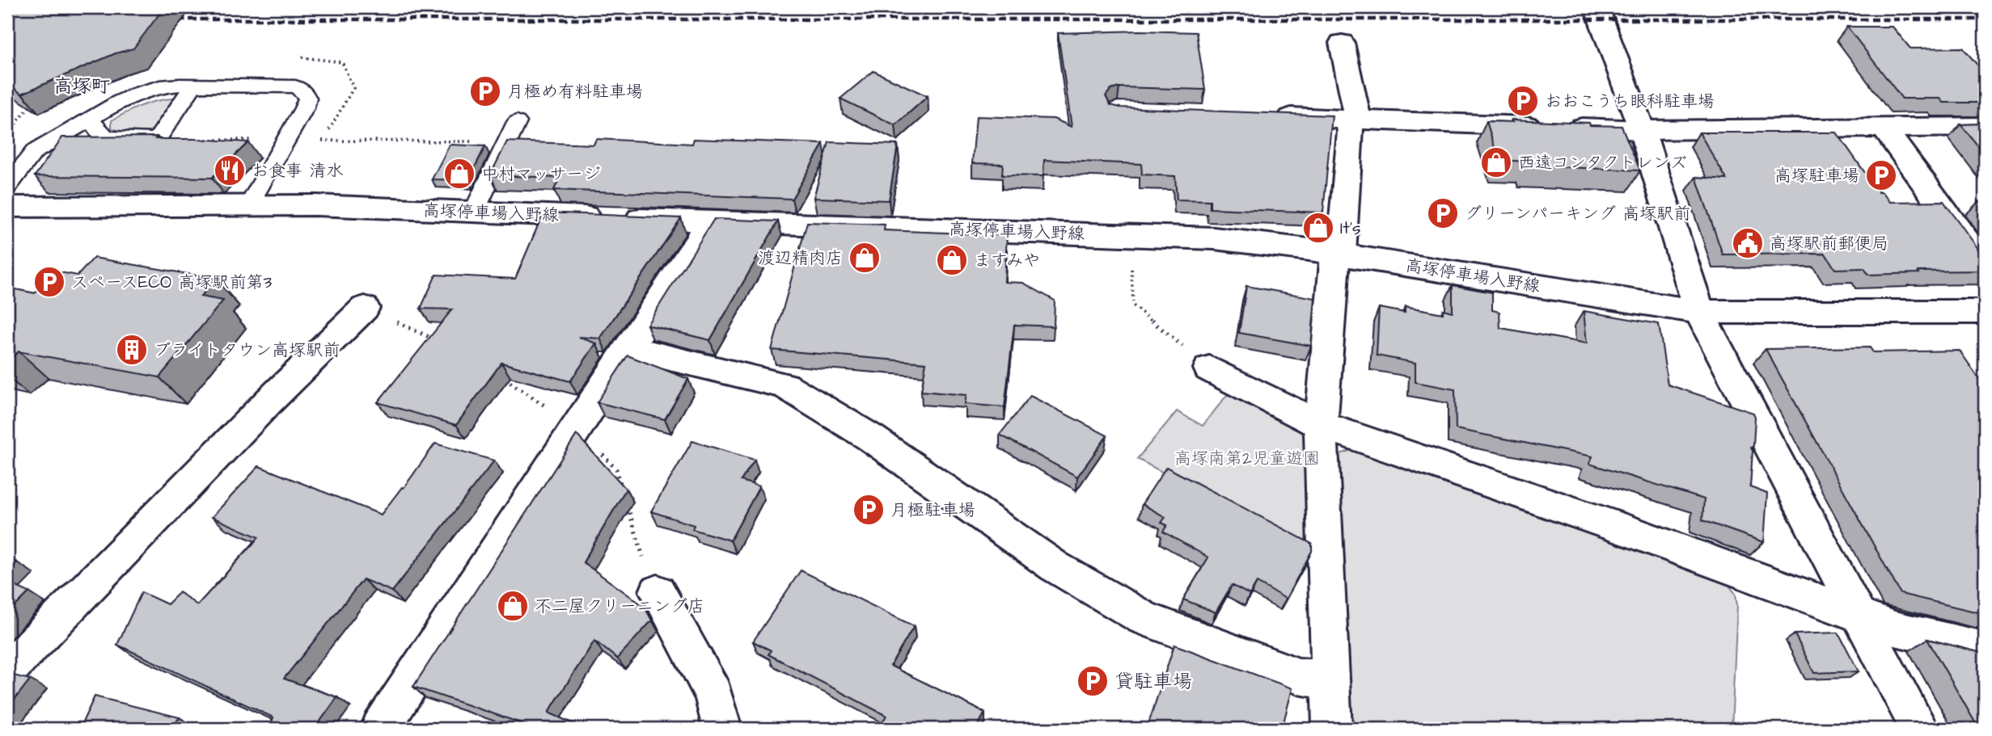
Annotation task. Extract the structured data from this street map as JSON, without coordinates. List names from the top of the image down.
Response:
{
  "streets": {
    "street": ["高塚停車場入野線"]
  },
  "districts": ["高塚町"],
  "parks": ["高塚南第2児童遊園"],
  "places": {
    "parking": [
      "月極め有料駐車場",
      "おおこうち眼科駐車場",
      "高塚駐車場",
      "グリーンパーキング 高塚駅前",
      "スペースECO 高塚駅前第3",
      "月極駐車場",
      "貸駐車場"
    ],
    "shop": [
      "西遠コンタクトレンズ",
      "中村マッサージ",
      "It's",
      "渡辺精肉店",
      "ますみや",
      "不二屋クリーニング店"
    ],
    "restaurant": ["お食事 清水"],
    "public building": ["高塚駅前郵便局"],
    "building": ["ブライトタウン高塚駅前"]
  }
}
